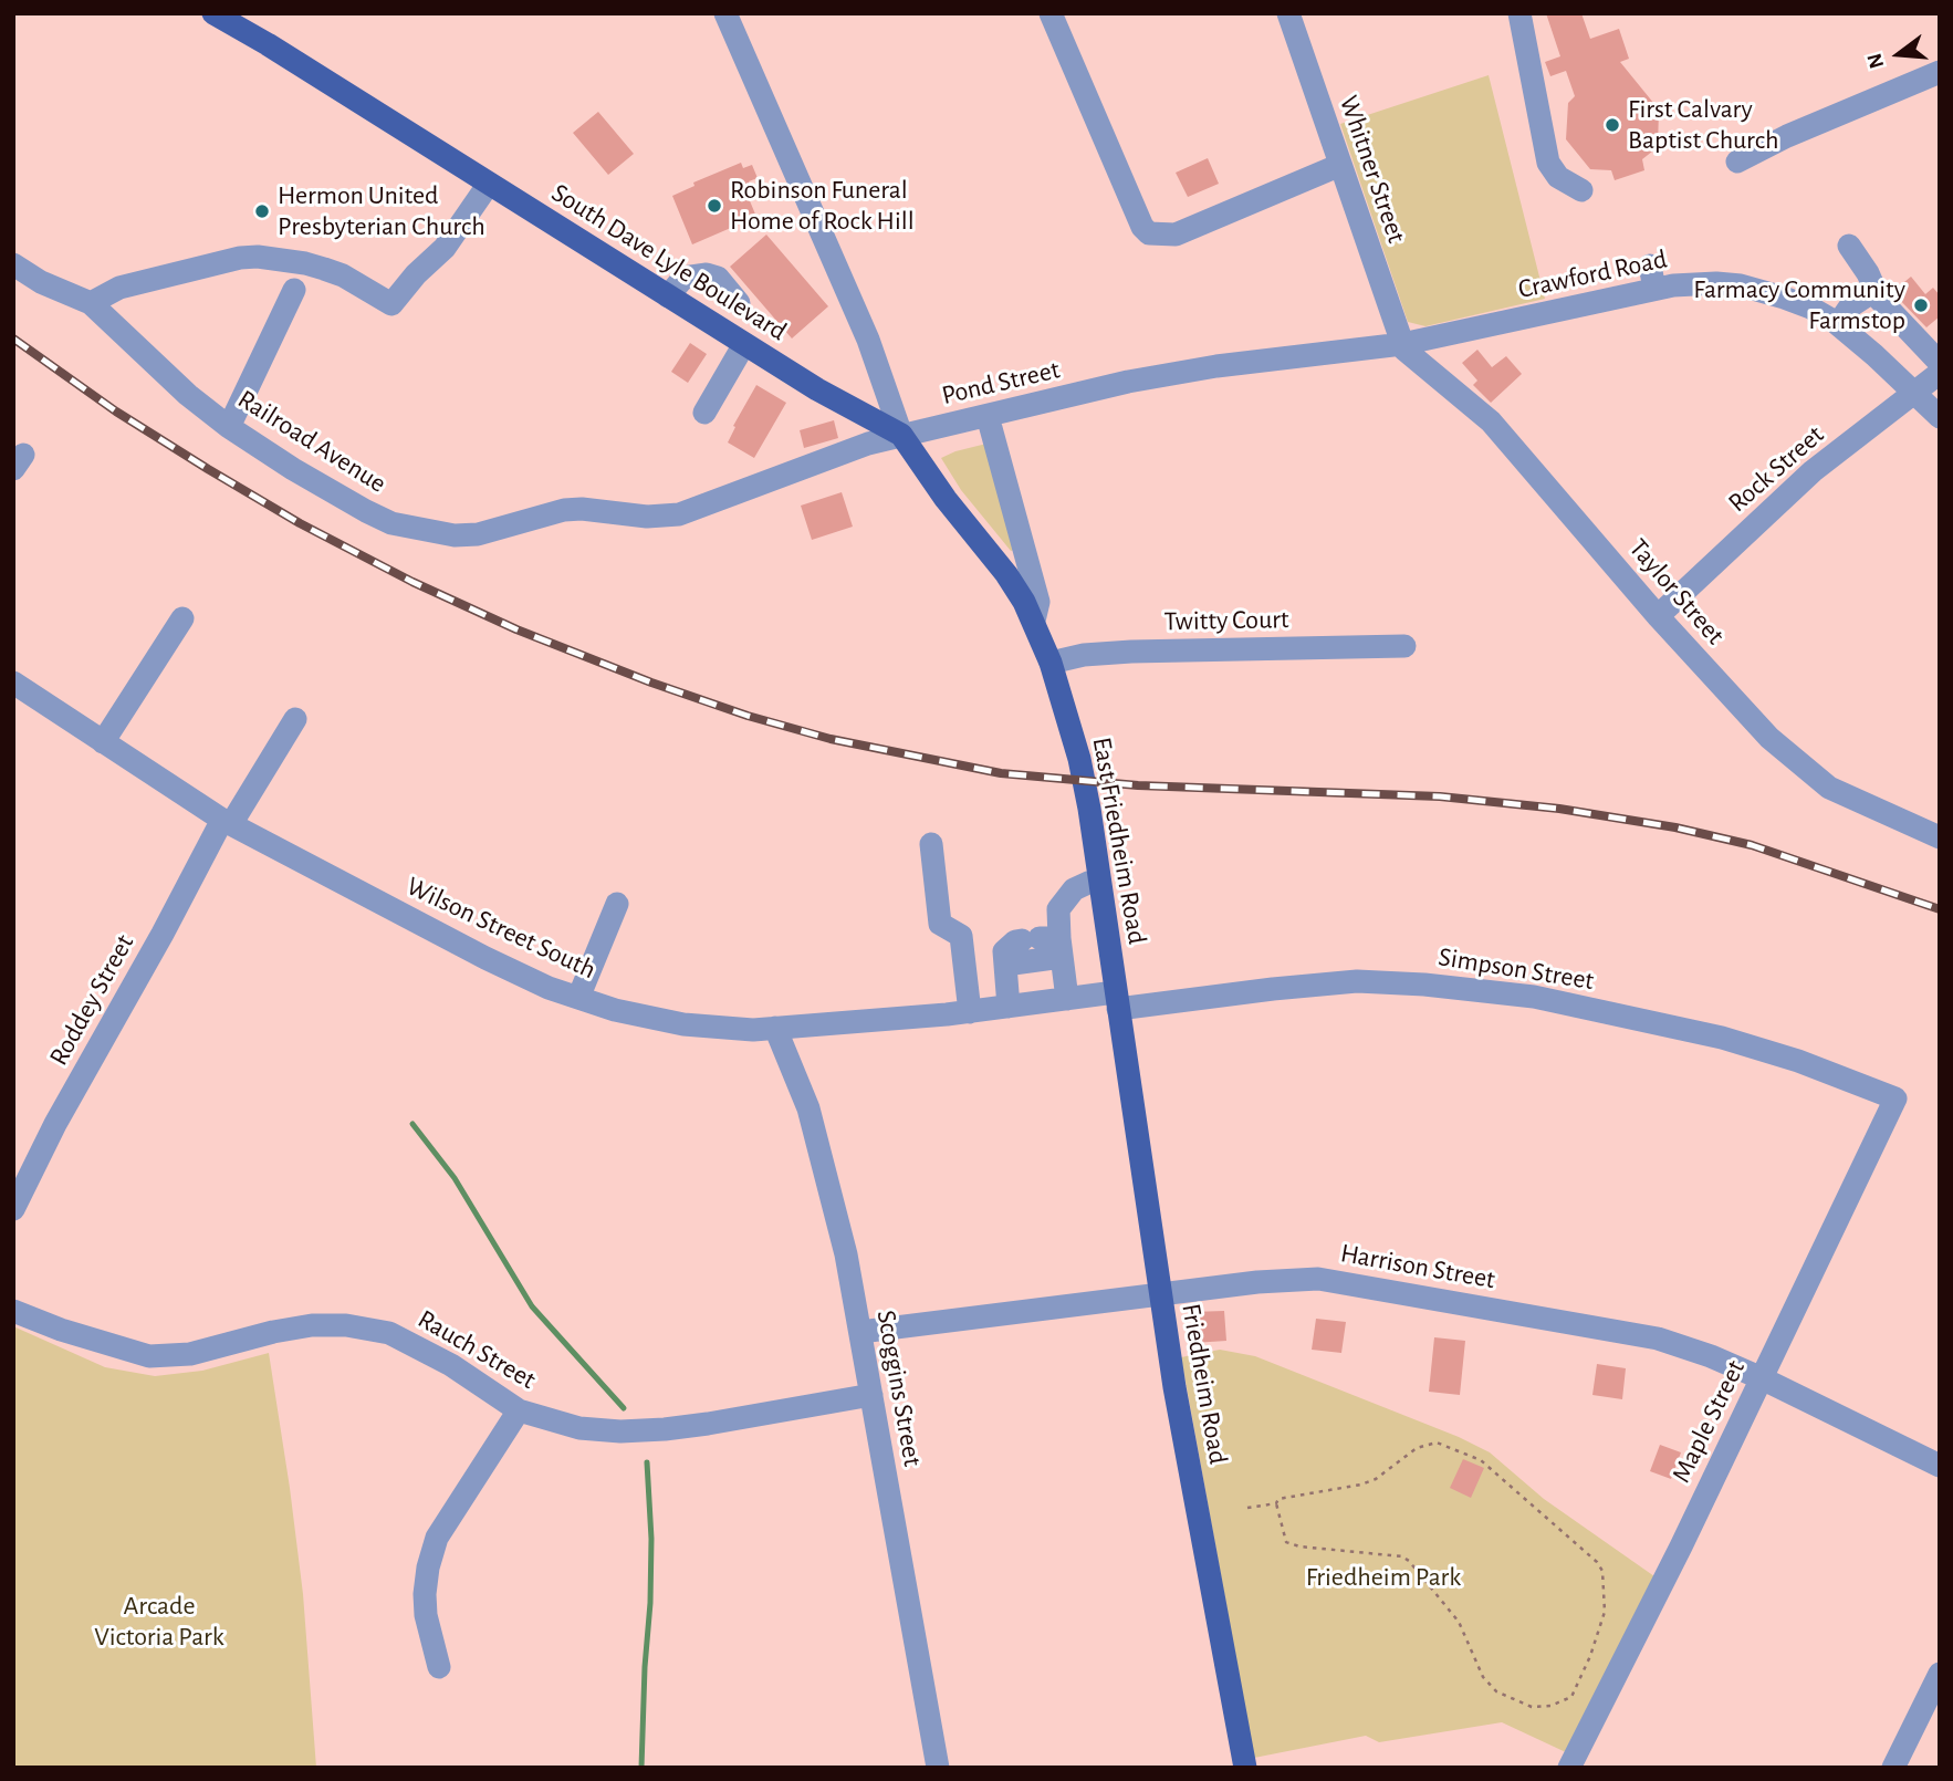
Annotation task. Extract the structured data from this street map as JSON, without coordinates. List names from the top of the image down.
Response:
{
  "streets": {
    "main road": ["South Dave Lyle Boulevard", "East Friedheim Road", "Friedheim Road"],
    "street": [
      "Whitner Street",
      "Crawford Road",
      "Pond Street",
      "Railroad Avenue",
      "Rock Street",
      "Taylor Street",
      "Twitty Court",
      "Wilson Street South",
      "Simpson Street",
      "Roddey Street",
      "Harrison Street",
      "Rauch Street",
      "Scoggins Street",
      "Maple Street"
    ]
  },
  "crossings": [
    ["Whitner Street", "Crawford Road"],
    ["Whitner Street", "Pond Street"],
    ["Whitner Street", "Taylor Street"],
    ["South Dave Lyle Boulevard", "Pond Street"],
    ["South Dave Lyle Boulevard", "East Friedheim Road"],
    ["Crawford Road", "Pond Street"],
    ["Crawford Road", "Rock Street"],
    ["Crawford Road", "Taylor Street"],
    ["Pond Street", "Railroad Avenue"],
    ["Pond Street", "Taylor Street"],
    ["Pond Street", "East Friedheim Road"],
    ["Rock Street", "Taylor Street"],
    ["Twitty Court", "East Friedheim Road"],
    ["East Friedheim Road", "Wilson Street South"],
    ["East Friedheim Road", "Simpson Street"],
    ["East Friedheim Road", "Friedheim Road"],
    ["Wilson Street South", "Simpson Street"],
    ["Wilson Street South", "Roddey Street"],
    ["Wilson Street South", "Friedheim Road"],
    ["Wilson Street South", "Scoggins Street"],
    ["Simpson Street", "Friedheim Road"],
    ["Simpson Street", "Maple Street"],
    ["Harrison Street", "Friedheim Road"],
    ["Harrison Street", "Scoggins Street"],
    ["Harrison Street", "Maple Street"],
    ["Rauch Street", "Scoggins Street"]
  ],
  "parks": ["Friedheim Park", "Arcade Victoria Park"],
  "places": [
    "First Calvary Baptist Church",
    "Robinson Funeral Home of Rock Hill",
    "Hermon United Presbyterian Church",
    "Farmacy Community Farmstop"
  ],
  "north": "left"
}
